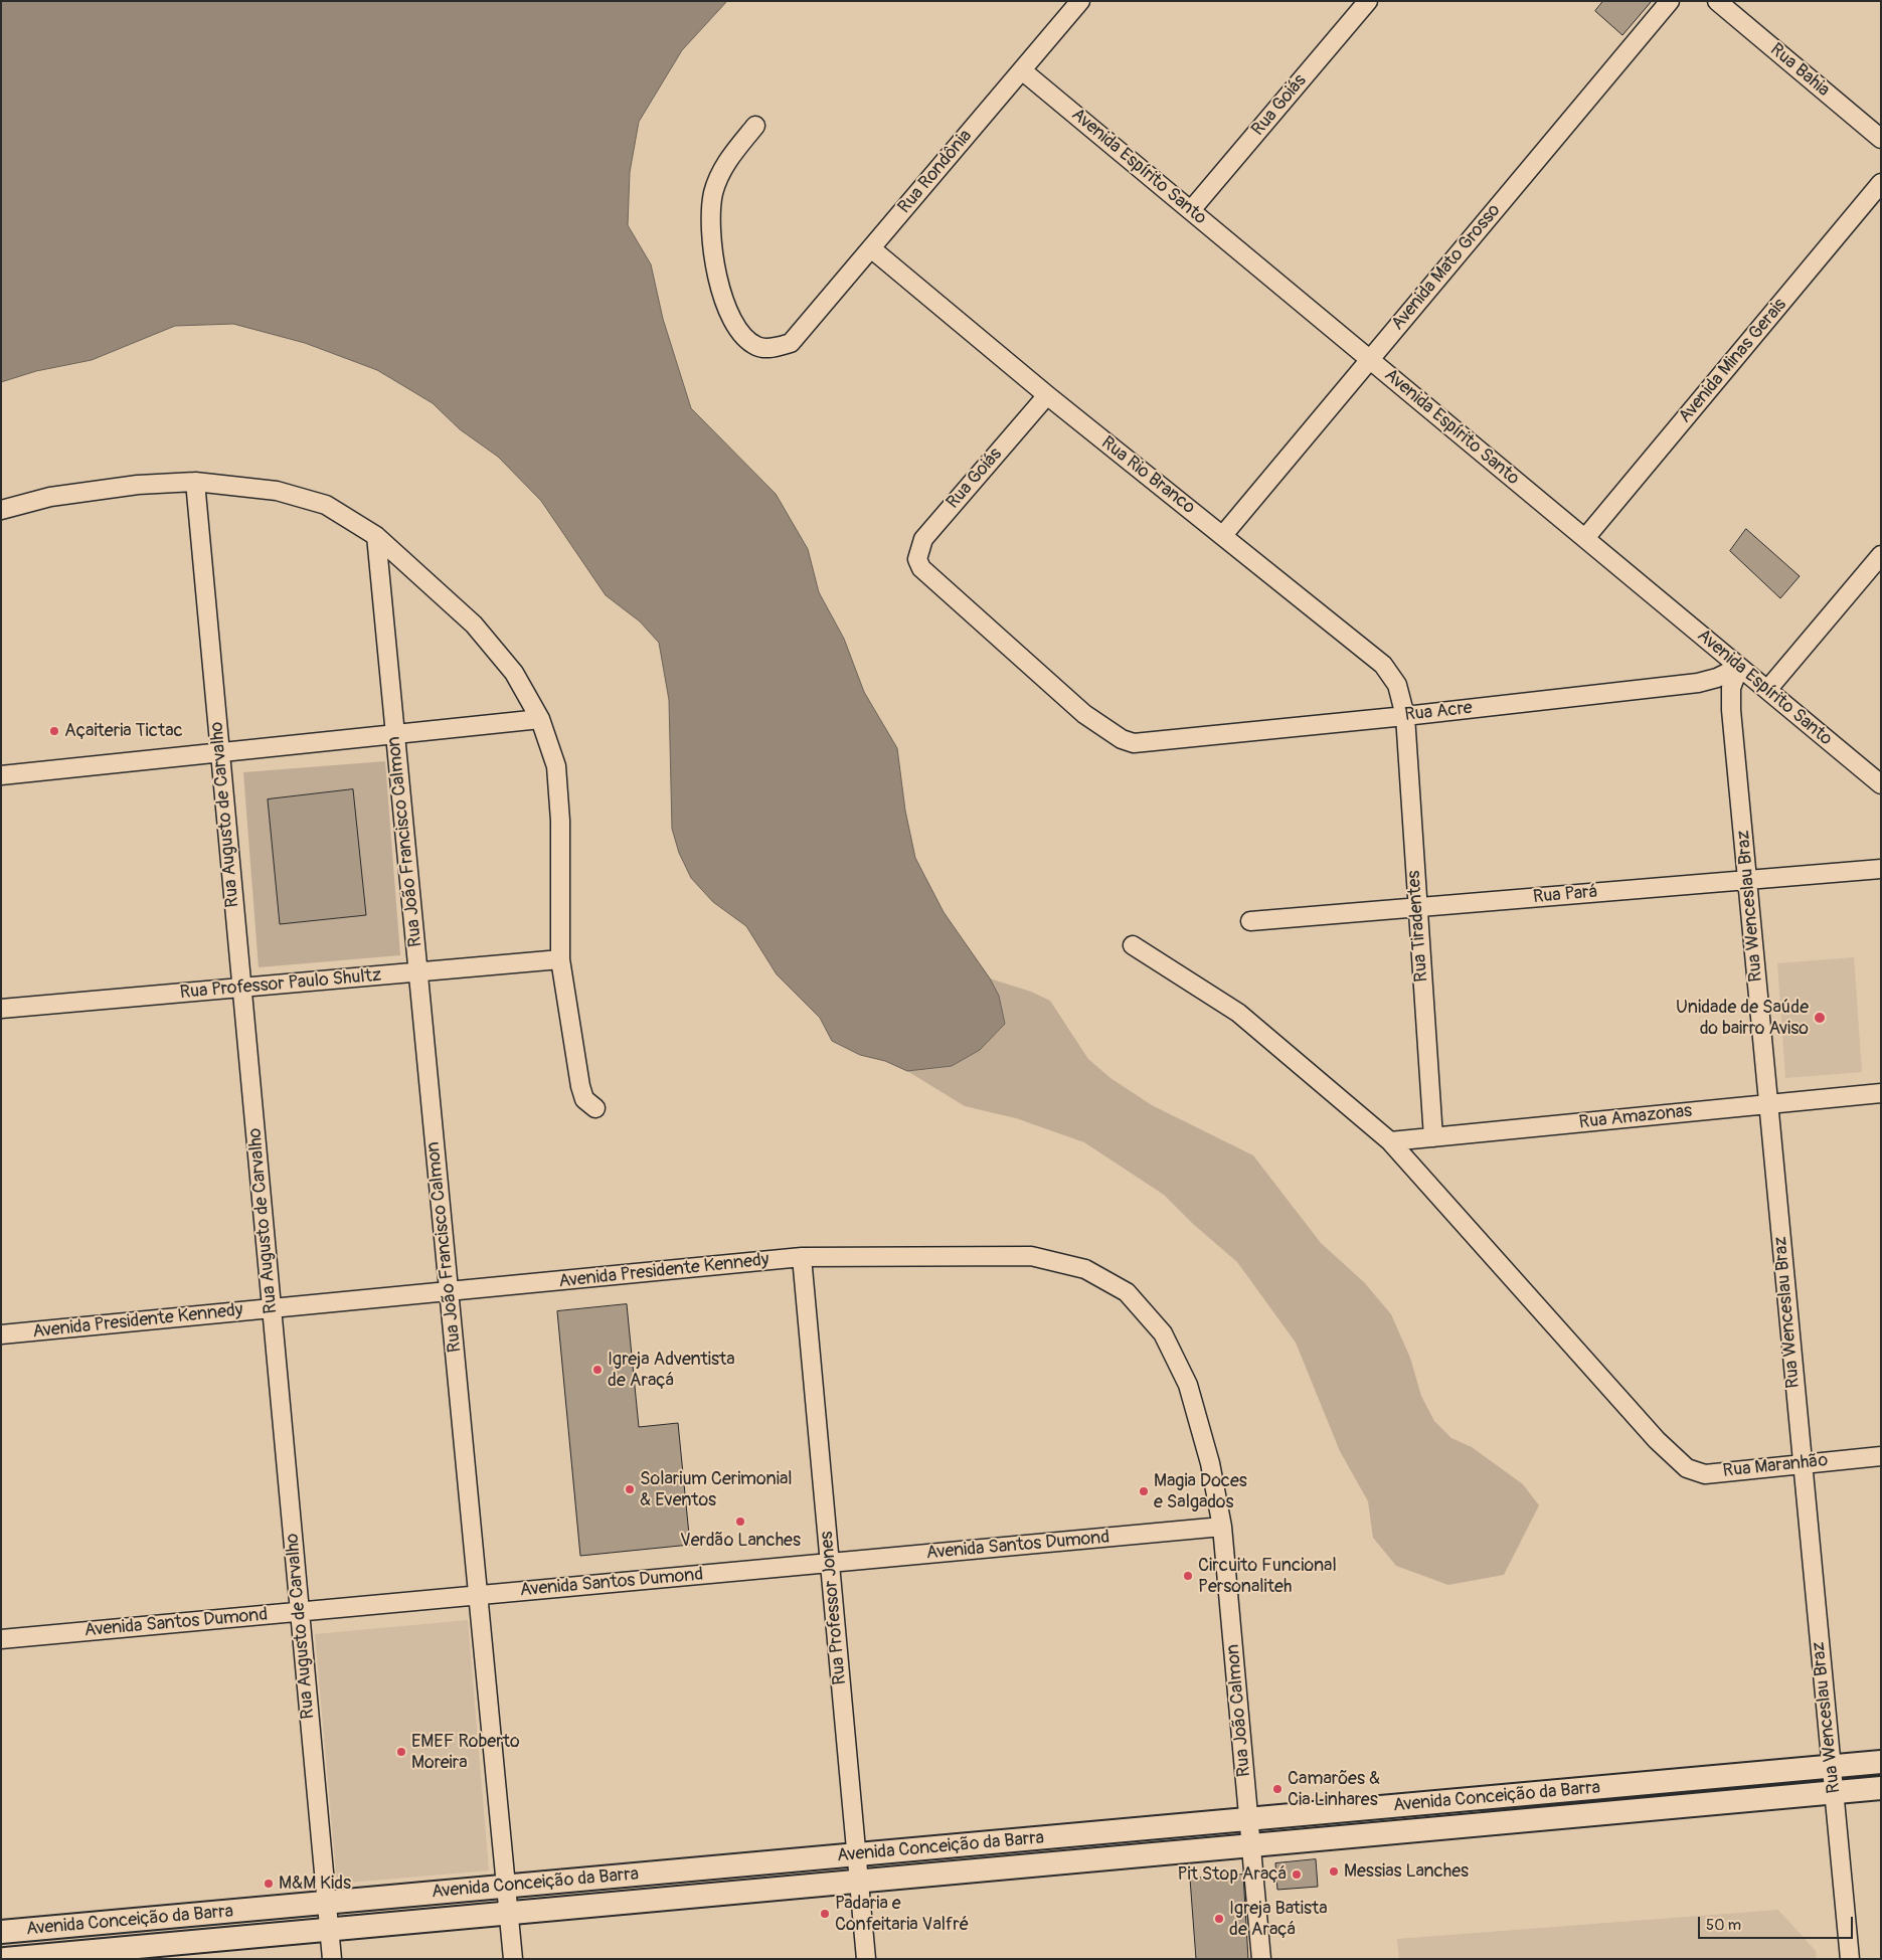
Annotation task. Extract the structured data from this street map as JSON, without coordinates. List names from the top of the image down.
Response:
{
  "streets": {
    "street": [
      "Rua Bahia",
      "Rua Goiás",
      "Avenida Espírito Santo",
      "Rua Rondônia",
      "Avenida Mato Grosso",
      "Avenida Minas Gerais",
      "Rua Rio Branco",
      "Rua Acre",
      "Rua Augusto de Carvalho",
      "Rua João Francisco Calmon",
      "Rua Pará",
      "Rua Wenceslau Braz",
      "Rua Tiradentes",
      "Rua Professor Paulo Shultz",
      "Rua Amazonas",
      "Avenida Presidente Kennedy",
      "Rua Maranhão",
      "Avenida Santos Dumond",
      "Rua Professor Jones",
      "Rua João Calmon",
      "Avenida Conceição da Barra"
    ]
  },
  "crossings": [
    ["Rua Goiás", "Avenida Espírito Santo"],
    ["Rua Goiás", "Rua Rio Branco"],
    ["Rua Goiás", "Rua Acre"],
    ["Avenida Espírito Santo", "Rua Rondônia"],
    ["Avenida Espírito Santo", "Avenida Mato Grosso"],
    ["Avenida Espírito Santo", "Avenida Minas Gerais"],
    ["Avenida Espírito Santo", "Rua Acre"],
    ["Avenida Espírito Santo", "Rua Wenceslau Braz"],
    ["Rua Rondônia", "Rua Rio Branco"],
    ["Avenida Mato Grosso", "Rua Rio Branco"],
    ["Rua Rio Branco", "Rua Acre"],
    ["Rua Rio Branco", "Rua Tiradentes"],
    ["Rua Acre", "Rua Wenceslau Braz"],
    ["Rua Acre", "Rua Tiradentes"],
    ["Rua Augusto de Carvalho", "Rua Professor Paulo Shultz"],
    ["Rua Augusto de Carvalho", "Avenida Presidente Kennedy"],
    ["Rua Augusto de Carvalho", "Avenida Santos Dumond"],
    ["Rua Augusto de Carvalho", "Avenida Conceição da Barra"],
    ["Rua João Francisco Calmon", "Rua Professor Paulo Shultz"],
    ["Rua João Francisco Calmon", "Avenida Presidente Kennedy"],
    ["Rua João Francisco Calmon", "Avenida Santos Dumond"],
    ["Rua João Francisco Calmon", "Avenida Conceição da Barra"],
    ["Rua Pará", "Rua Wenceslau Braz"],
    ["Rua Pará", "Rua Tiradentes"],
    ["Rua Wenceslau Braz", "Rua Amazonas"],
    ["Rua Wenceslau Braz", "Rua Maranhão"],
    ["Rua Wenceslau Braz", "Avenida Conceição da Barra"],
    ["Rua Tiradentes", "Rua Amazonas"],
    ["Rua Amazonas", "Rua Maranhão"],
    ["Avenida Presidente Kennedy", "Rua Professor Jones"],
    ["Avenida Presidente Kennedy", "Rua João Calmon"],
    ["Avenida Santos Dumond", "Rua Professor Jones"],
    ["Avenida Santos Dumond", "Rua João Calmon"],
    ["Rua Professor Jones", "Avenida Conceição da Barra"],
    ["Rua João Calmon", "Avenida Conceição da Barra"]
  ],
  "places": [
    "Açaiteria Tictac",
    "Unidade de Saúde do bairro Aviso",
    "Igreja Adventista de Araçá",
    "Solarium Cerimonial & Eventos",
    "Magia Doces e Salgados",
    "Verdão Lanches",
    "Circuito Funcional Personaliteh",
    "EMEF Roberto Moreira",
    "Camarões & Cia Linhares",
    "Messias Lanches",
    "Pit Stop Araçá",
    "M&M Kids",
    "Padaria e Confeitaria Valfré",
    "Igreja Batista de Araçá"
  ],
  "scale_bar": "50 m"
}
